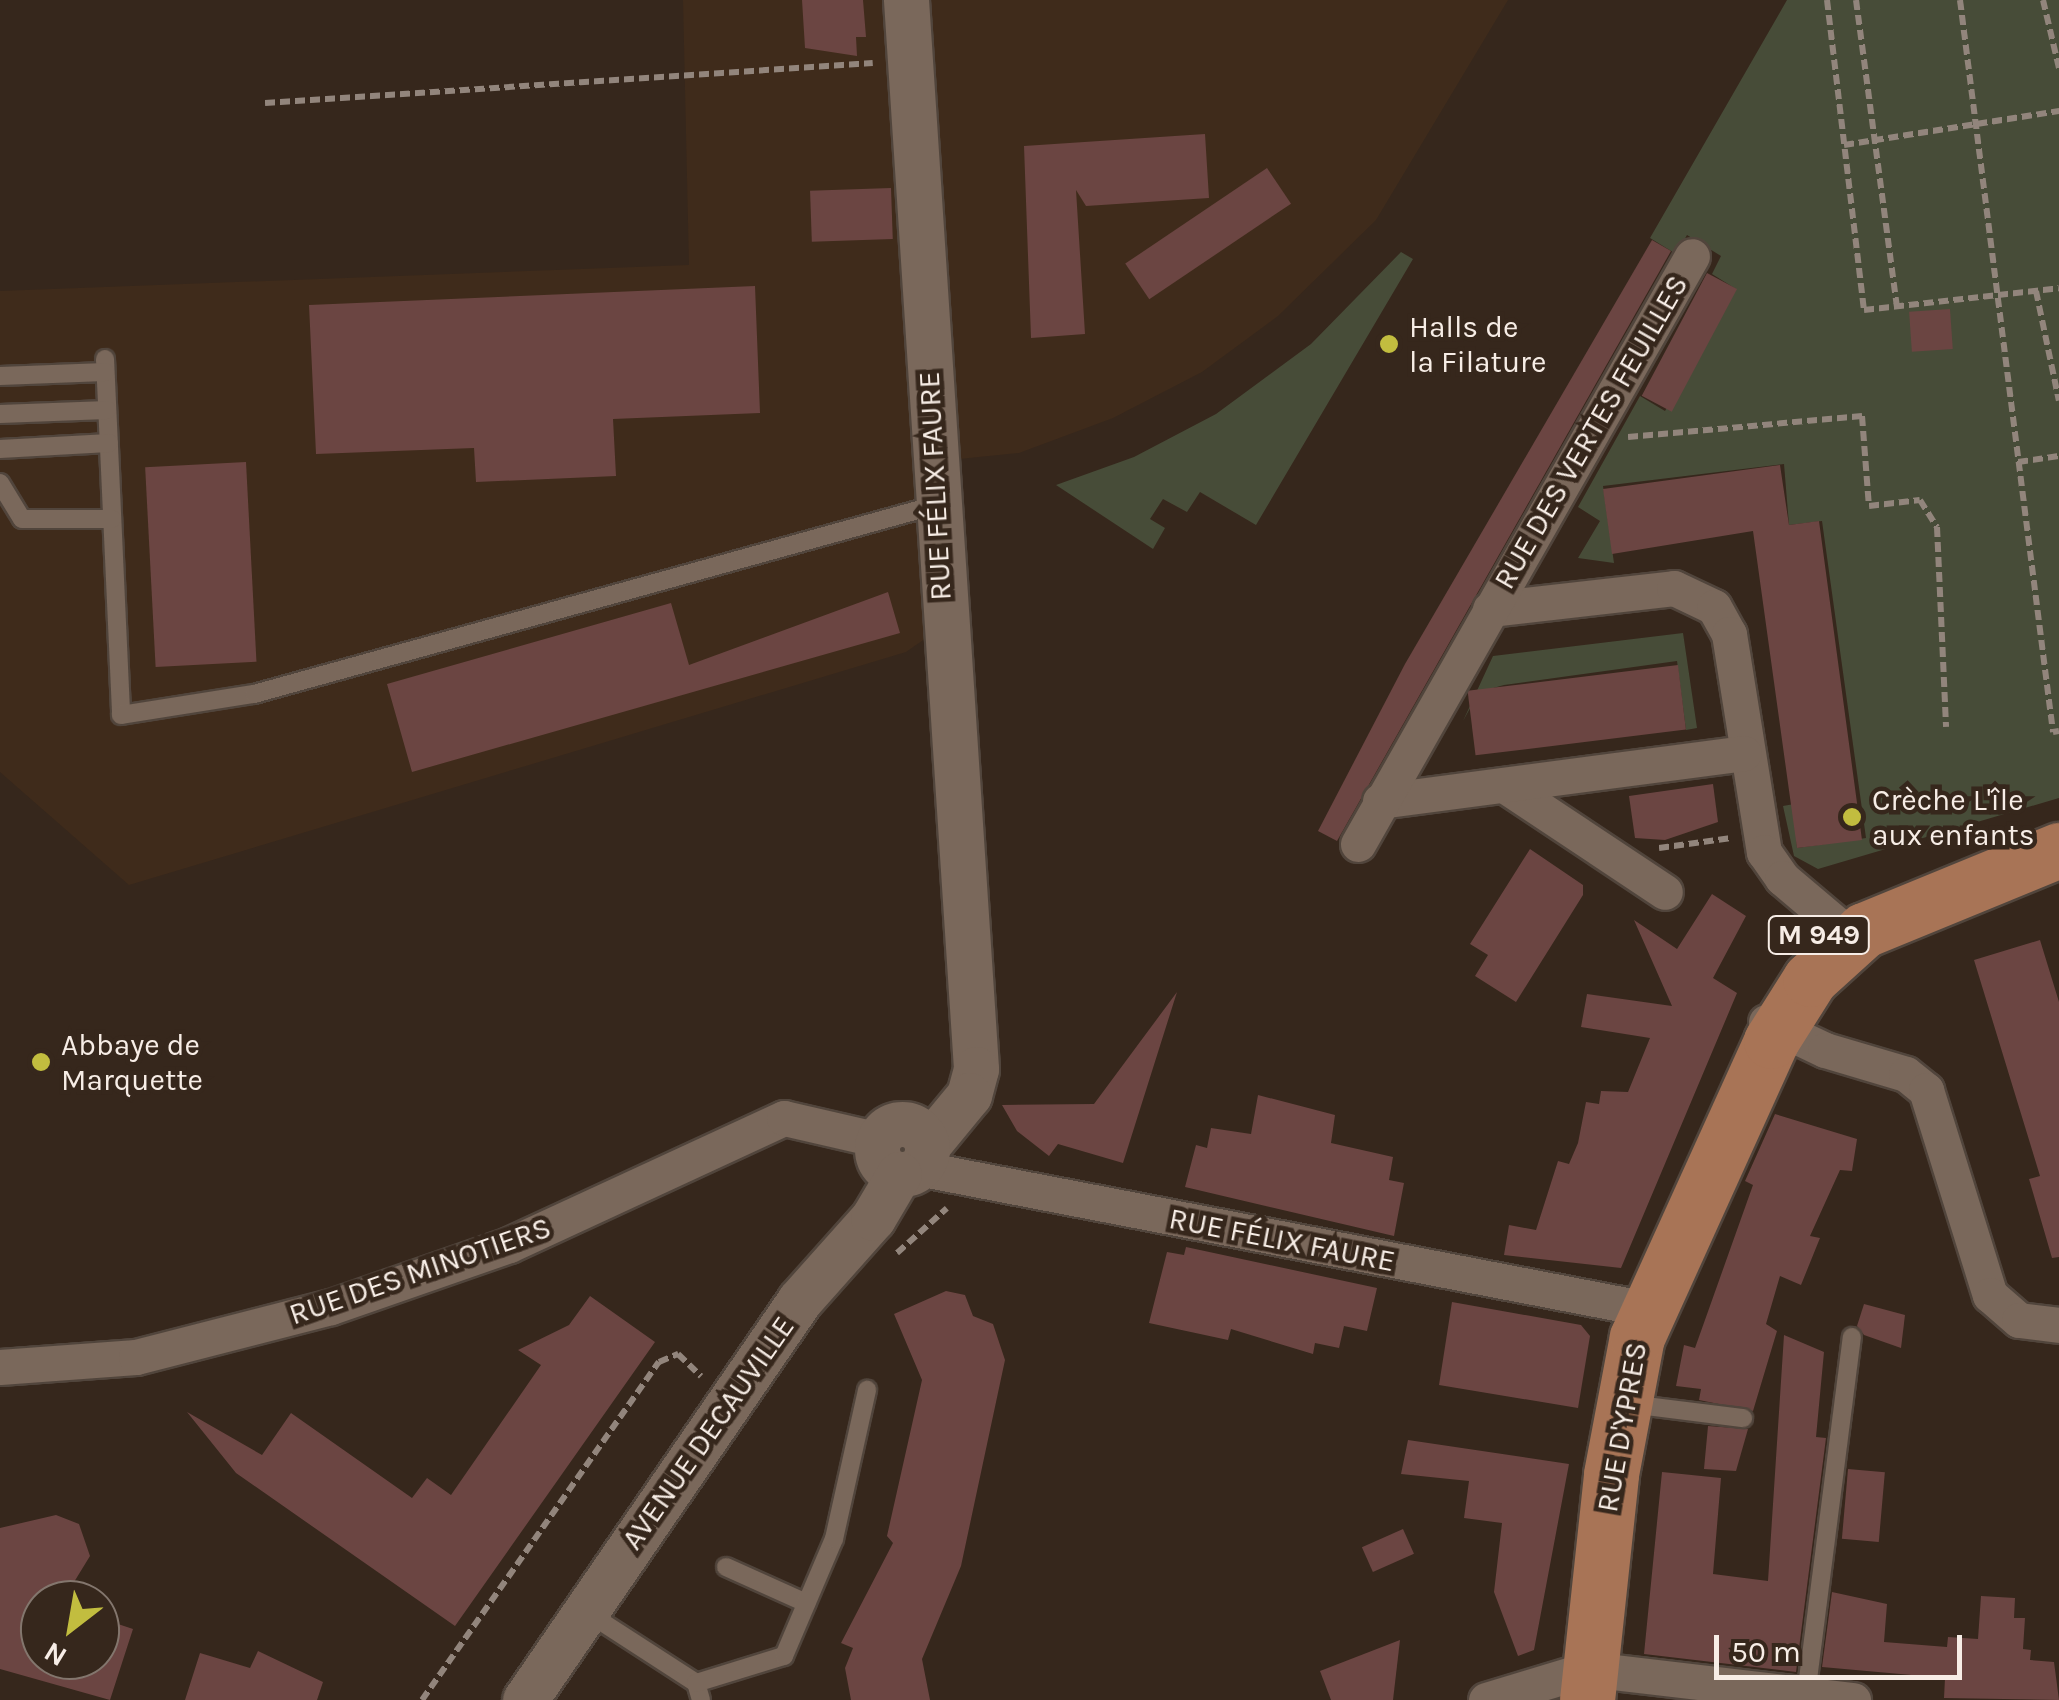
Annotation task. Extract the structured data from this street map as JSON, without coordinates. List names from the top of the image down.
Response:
{
  "streets": {
    "main road": ["M 949", "RUE D'YPRES"],
    "street": [
      "RUE DES VERTES FEUILLES",
      "RUE FÉLIX FAURE",
      "RUE DES MINOTIERS",
      "AVENUE DECAUVILLE"
    ]
  },
  "crossings": [
    ["RUE DES VERTES FEUILLES", "M 949"],
    ["RUE FÉLIX FAURE", "RUE DES MINOTIERS"],
    ["RUE FÉLIX FAURE", "RUE D'YPRES"],
    ["RUE FÉLIX FAURE", "AVENUE DECAUVILLE"],
    ["M 949", "RUE D'YPRES"],
    ["RUE DES MINOTIERS", "AVENUE DECAUVILLE"]
  ],
  "places": ["Halls de la Filature", "Crèche L'île aux enfants", "Abbaye de Marquette"],
  "scale_bar": "50 m",
  "north": "bottom left"
}
